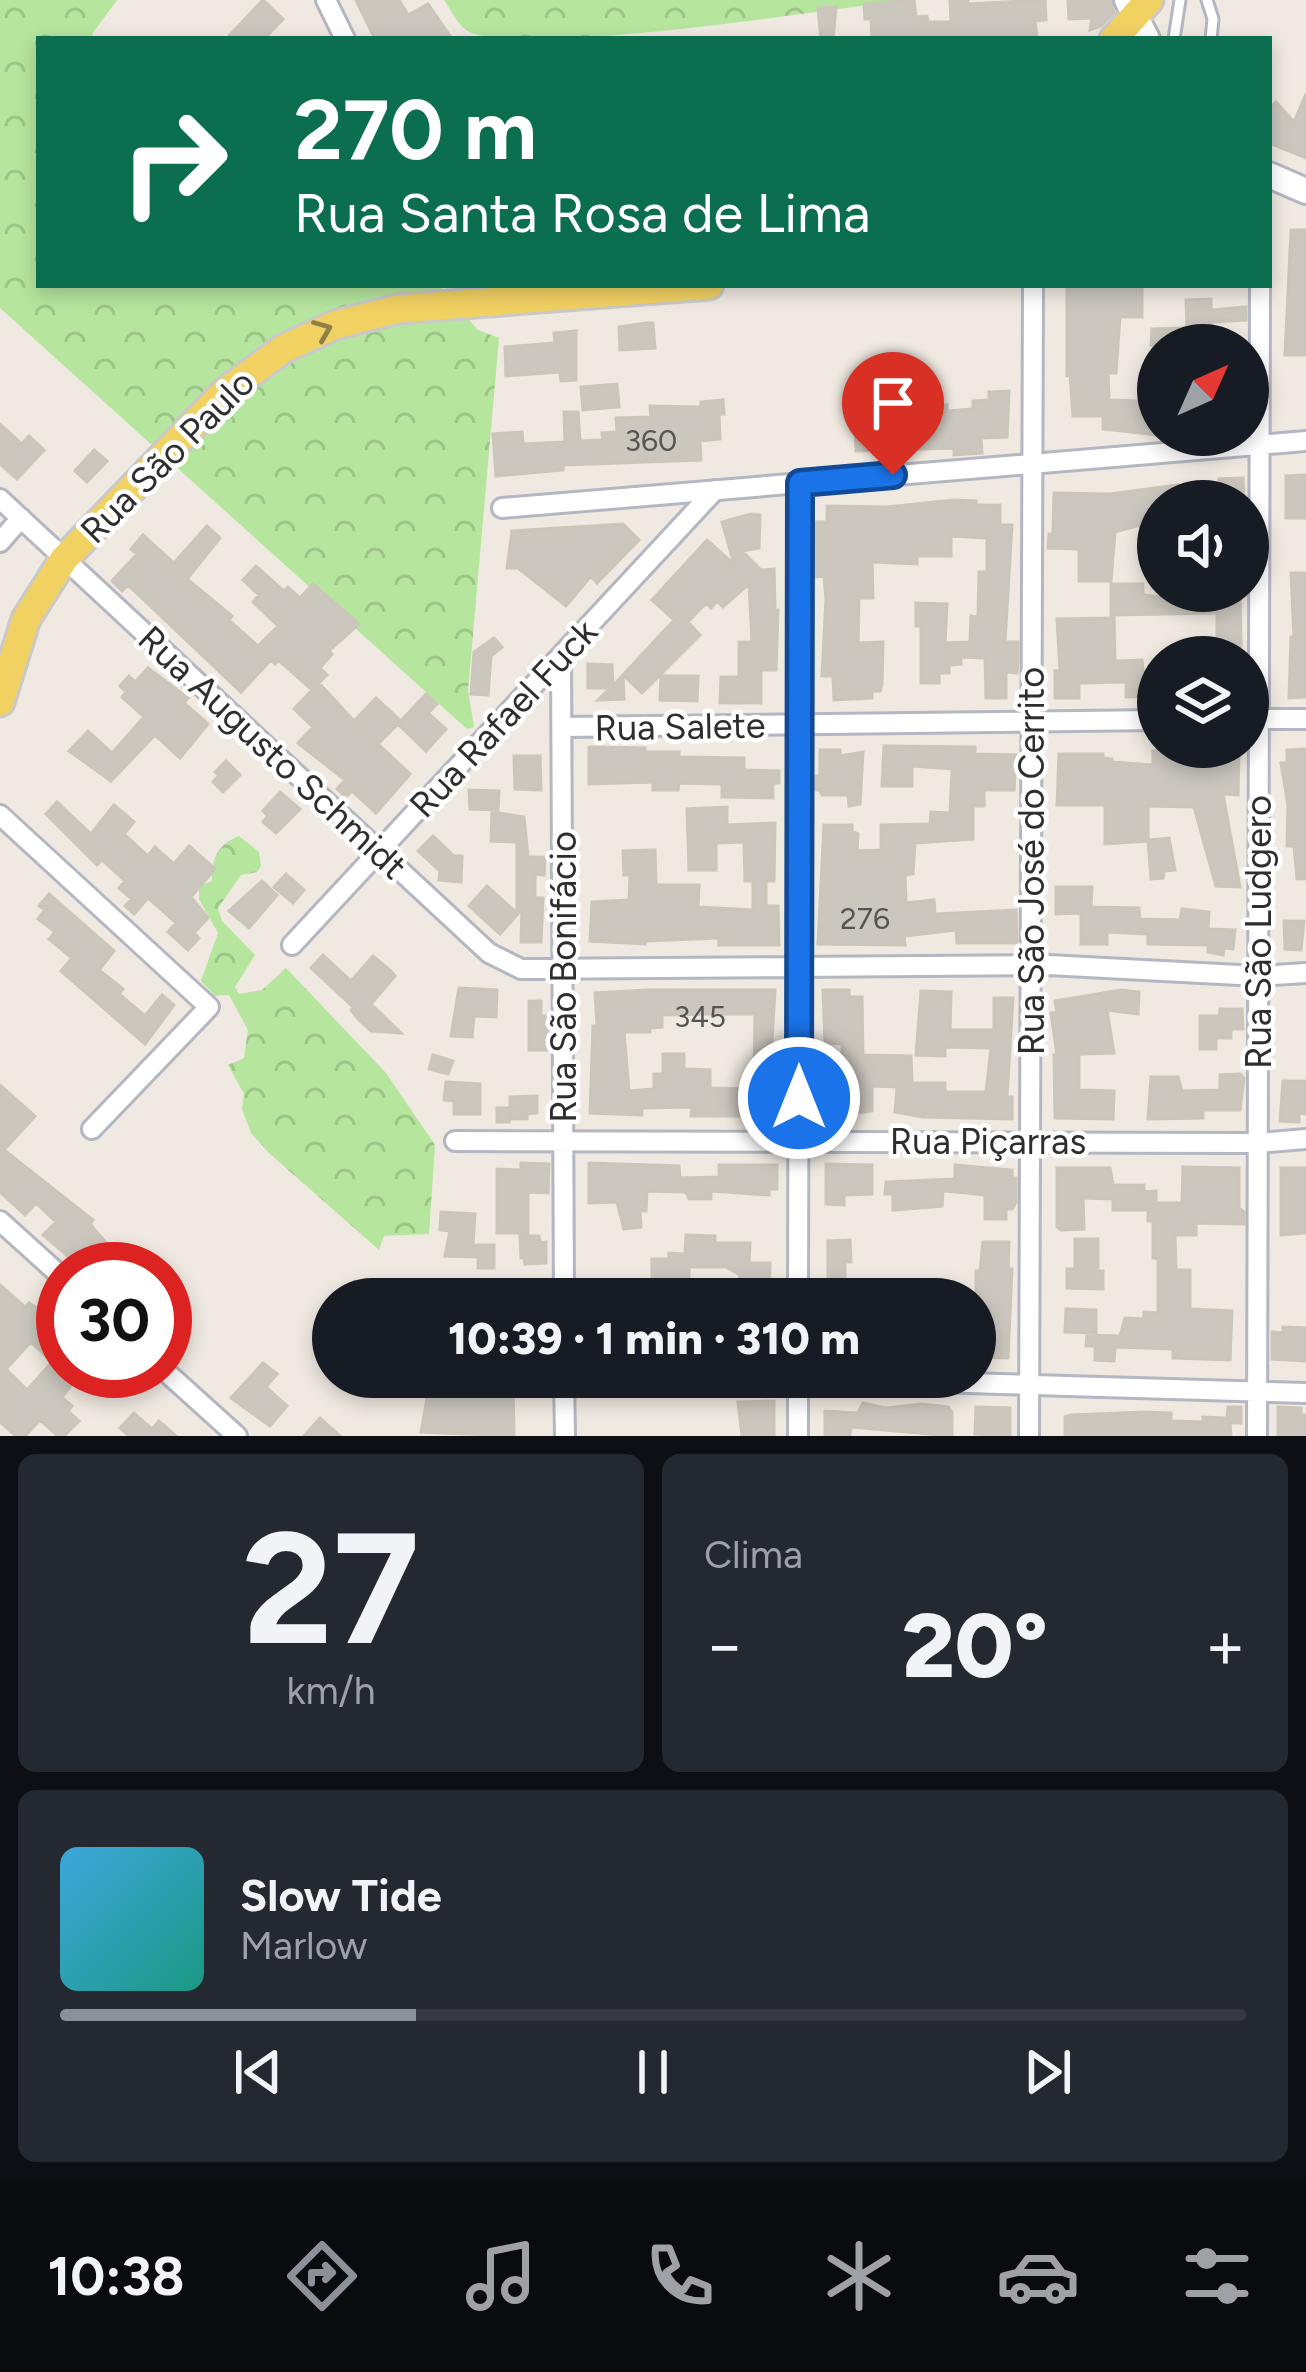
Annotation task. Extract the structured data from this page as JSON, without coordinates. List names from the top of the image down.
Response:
{
  "streets": {
    "main road": ["Rua São Paulo"],
    "street": [
      "Rua Rafael Fuck",
      "Rua Salete",
      "Rua Augusto Schmidt",
      "Rua São José do Cerrito",
      "Rua São Ludgero",
      "Rua São Bonifácio",
      "Rua Piçarras"
    ]
  },
  "crossings": [
    ["Rua São Paulo", "Rua Augusto Schmidt"],
    ["Rua Rafael Fuck", "Rua Augusto Schmidt"],
    ["Rua Rafael Fuck", "Rua São Bonifácio"],
    ["Rua Salete", "Rua São José do Cerrito"],
    ["Rua Salete", "Rua São Bonifácio"],
    ["Rua Augusto Schmidt", "Rua São José do Cerrito"],
    ["Rua Augusto Schmidt", "Rua São Ludgero"],
    ["Rua Augusto Schmidt", "Rua São Bonifácio"],
    ["Rua São José do Cerrito", "Rua Piçarras"],
    ["Rua São Ludgero", "Rua Piçarras"],
    ["Rua São Bonifácio", "Rua Piçarras"]
  ],
  "one_way": ["Rua São Paulo"],
  "house_numbers": ["360", "276", "345"],
  "north": "top right",
  "page": {
    "turn": ["270 m", "Rua Santa Rosa de Lima"],
    "limit": "30",
    "trip": "10:39 · 1 min · 310 m",
    "tile": [
      ["27", "km/h"],
      "Clima"
    ],
    "heat": ["−", "20°", "+"],
    "song": ["Slow Tide", "Marlow"],
    "tabs": "10:38"
  }
}
